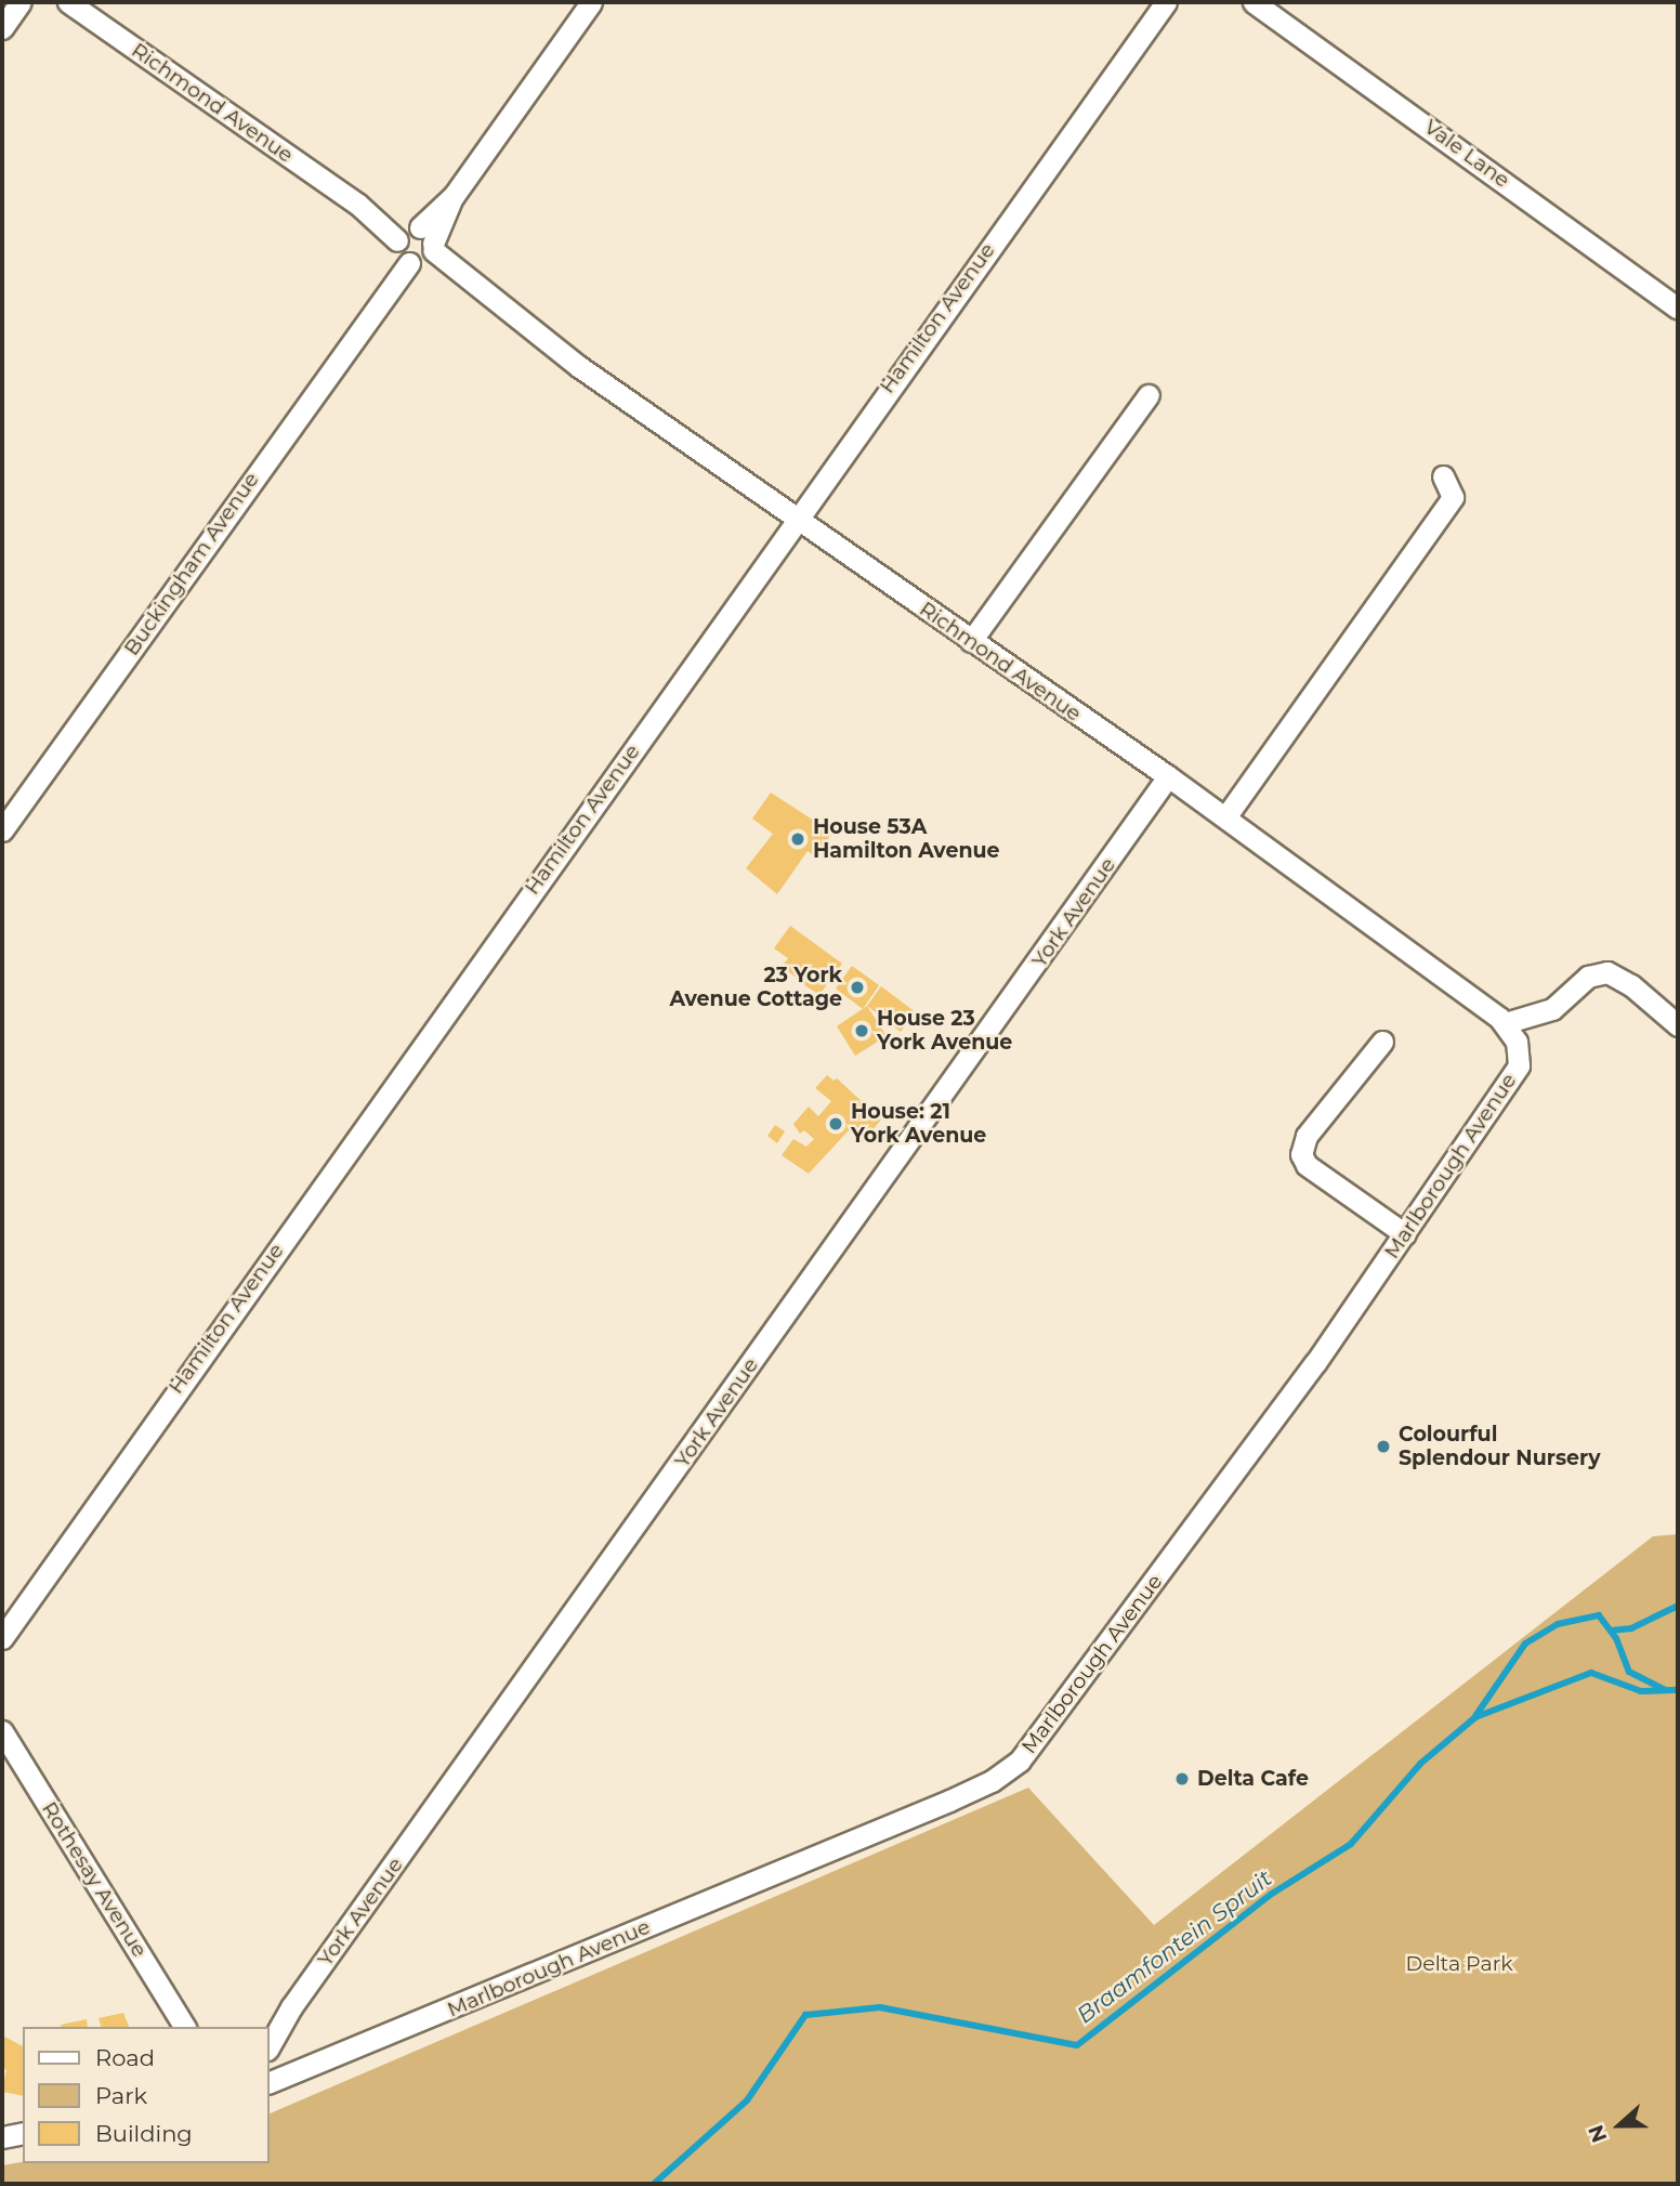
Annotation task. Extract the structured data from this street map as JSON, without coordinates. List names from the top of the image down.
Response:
{
  "streets": {
    "street": [
      "Richmond Avenue",
      "Vale Lane",
      "Hamilton Avenue",
      "Buckingham Avenue",
      "York Avenue",
      "Marlborough Avenue",
      "Rothesay Avenue"
    ]
  },
  "crossings": [
    ["Richmond Avenue", "Hamilton Avenue"],
    ["Richmond Avenue", "Buckingham Avenue"],
    ["Richmond Avenue", "York Avenue"],
    ["Richmond Avenue", "Marlborough Avenue"]
  ],
  "water": ["Braamfontein Spruit"],
  "parks": ["Delta Park"],
  "places": [
    "House 53A Hamilton Avenue",
    "23 York Avenue Cottage",
    "House 23 York Avenue",
    "House: 21 York Avenue",
    "Colourful Splendour Nursery",
    "Delta Cafe"
  ],
  "legend": ["Road", "Park", "Building"],
  "north": "left"
}
